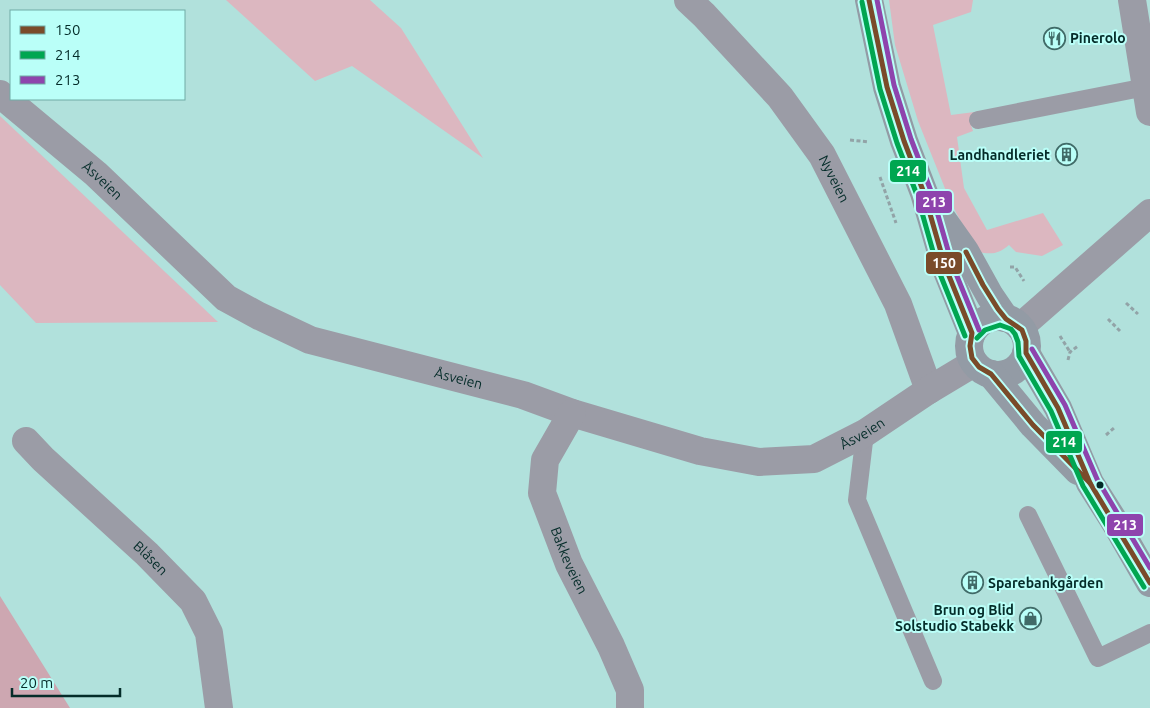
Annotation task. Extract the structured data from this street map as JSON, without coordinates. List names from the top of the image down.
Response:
{
  "streets": {
    "street": [
      "Nyveien",
      "Åsveien",
      "Blåsen",
      "Bakkeveien"
    ]
  },
  "crossings": [
    ["Nyveien", "Åsveien"],
    ["Åsveien", "Bakkeveien"]
  ],
  "places": {
    "restaurant": ["Pinerolo"],
    "building": ["Landhandleriet", "Sparebankgården"],
    "shop": ["Brun og Blid Solstudio Stabekk"]
  },
  "lines": ["transit line 150", "transit line 213", "transit line 214"],
  "legend": ["150", "214", "213"],
  "scale_bar": "20 m"
}
